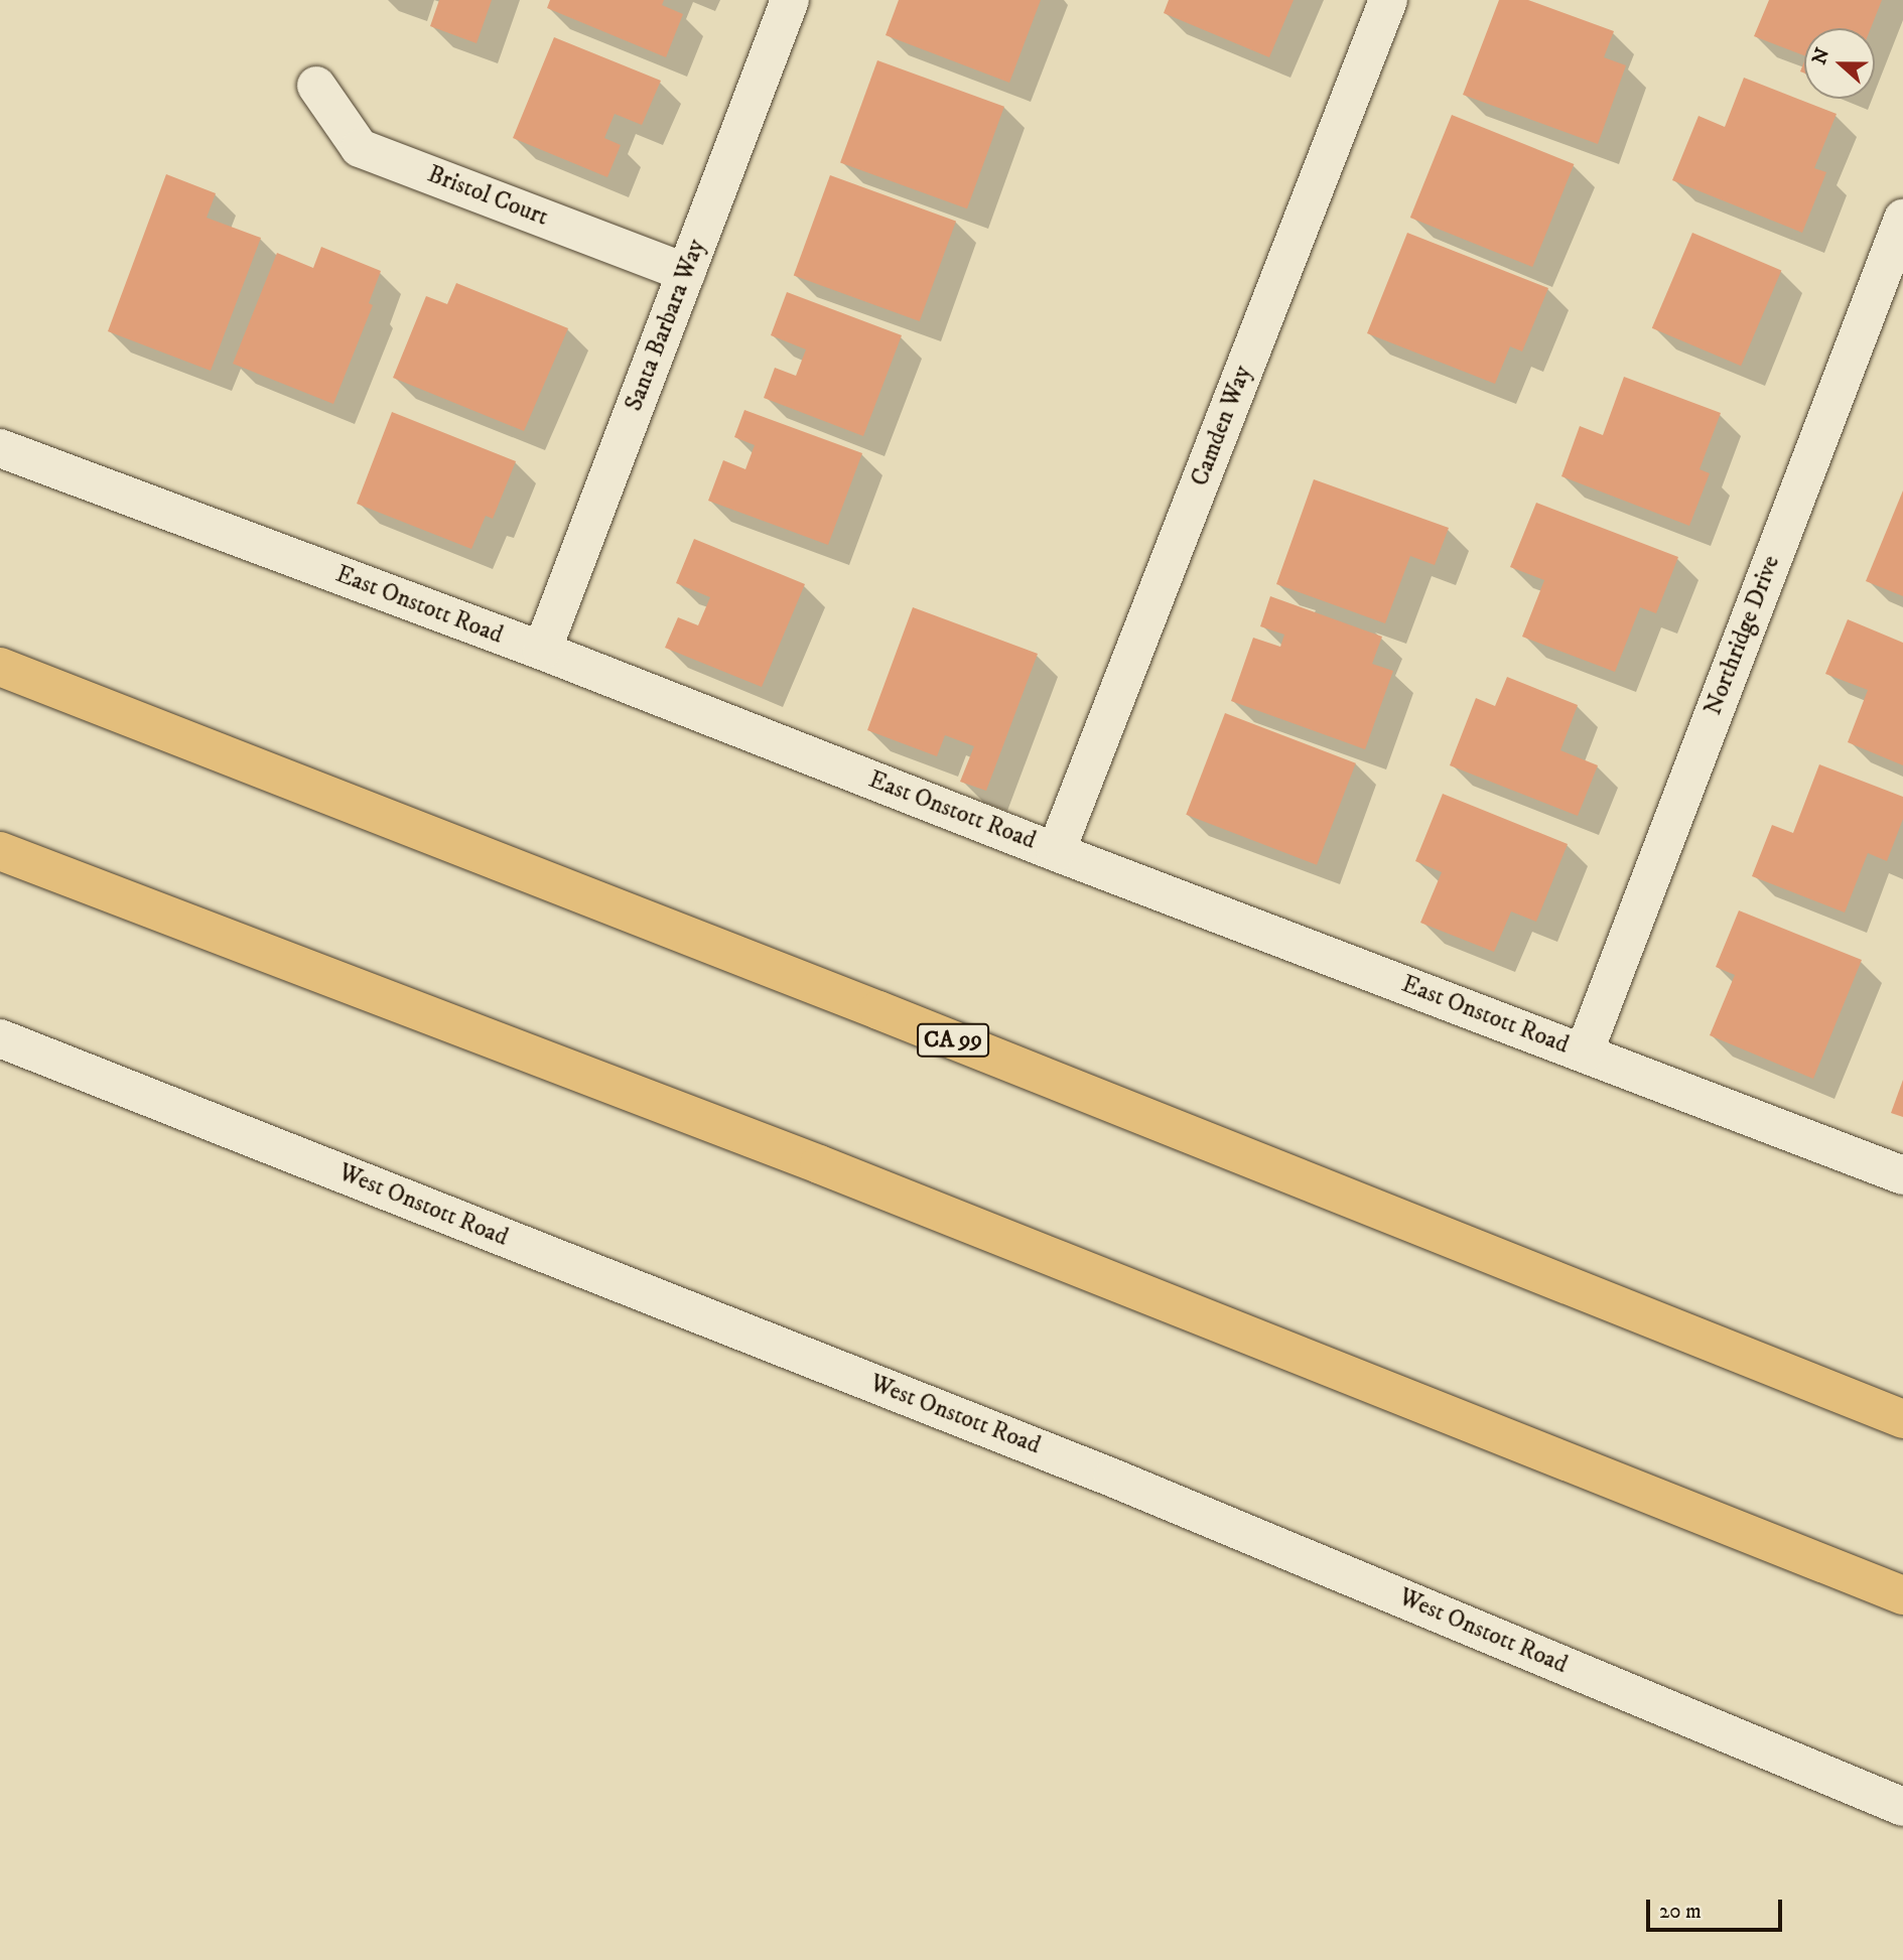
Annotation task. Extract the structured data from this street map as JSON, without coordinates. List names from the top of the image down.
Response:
{
  "streets": {
    "highway": ["CA 99"],
    "street": [
      "Bristol Court",
      "Santa Barbara Way",
      "Camden Way",
      "East Onstott Road",
      "Northridge Drive",
      "West Onstott Road"
    ]
  },
  "crossings": [
    ["Bristol Court", "Santa Barbara Way"],
    ["Santa Barbara Way", "East Onstott Road"],
    ["Camden Way", "East Onstott Road"],
    ["East Onstott Road", "Northridge Drive"]
  ],
  "scale_bar": "20 m",
  "north": "left"
}
